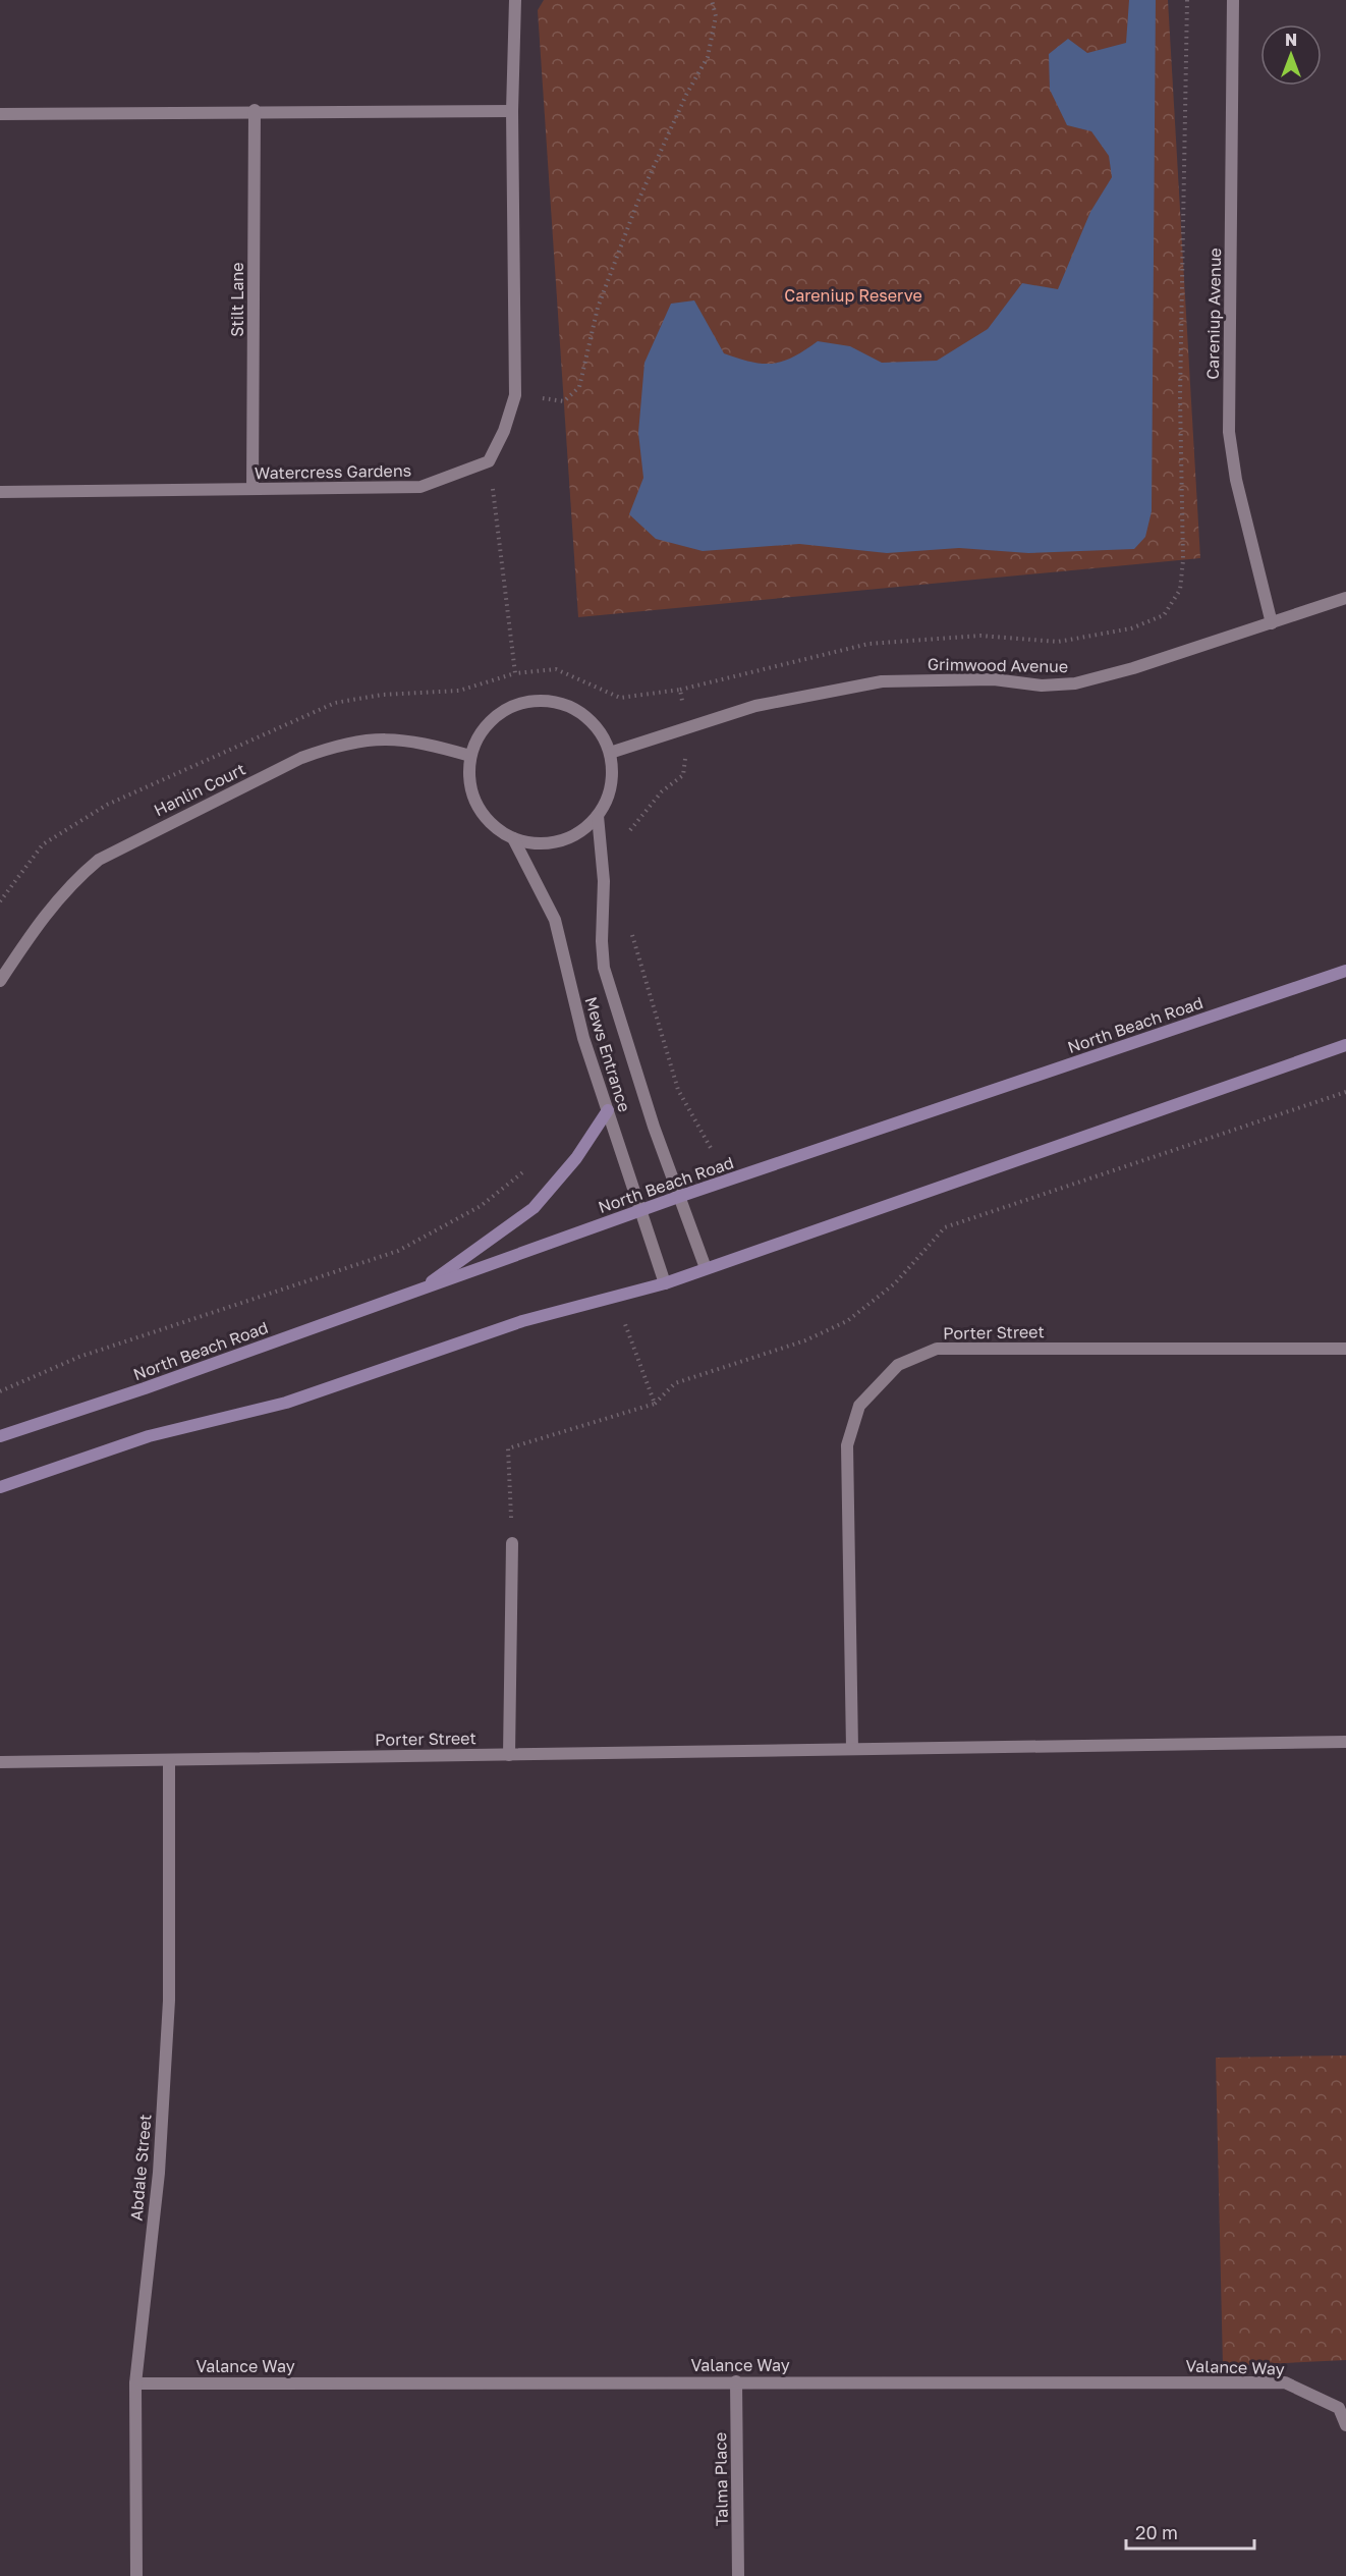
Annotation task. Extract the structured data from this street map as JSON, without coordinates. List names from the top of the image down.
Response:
{
  "streets": {
    "main road": ["North Beach Road"],
    "street": [
      "Stilt Lane",
      "Careniup Avenue",
      "Watercress Gardens",
      "Grimwood Avenue",
      "Hanlin Court",
      "Mews Entrance",
      "Porter Street",
      "Abdale Street",
      "Valance Way",
      "Talma Place"
    ]
  },
  "crossings": [
    ["Stilt Lane", "Watercress Gardens"],
    ["Careniup Avenue", "Grimwood Avenue"],
    ["Grimwood Avenue", "Hanlin Court"],
    ["Grimwood Avenue", "Mews Entrance"],
    ["Hanlin Court", "Mews Entrance"],
    ["North Beach Road", "Mews Entrance"],
    ["Porter Street", "Abdale Street"],
    ["Abdale Street", "Valance Way"],
    ["Valance Way", "Talma Place"]
  ],
  "parks": ["Careniup Reserve"],
  "scale_bar": "20 m",
  "north": "top"
}
